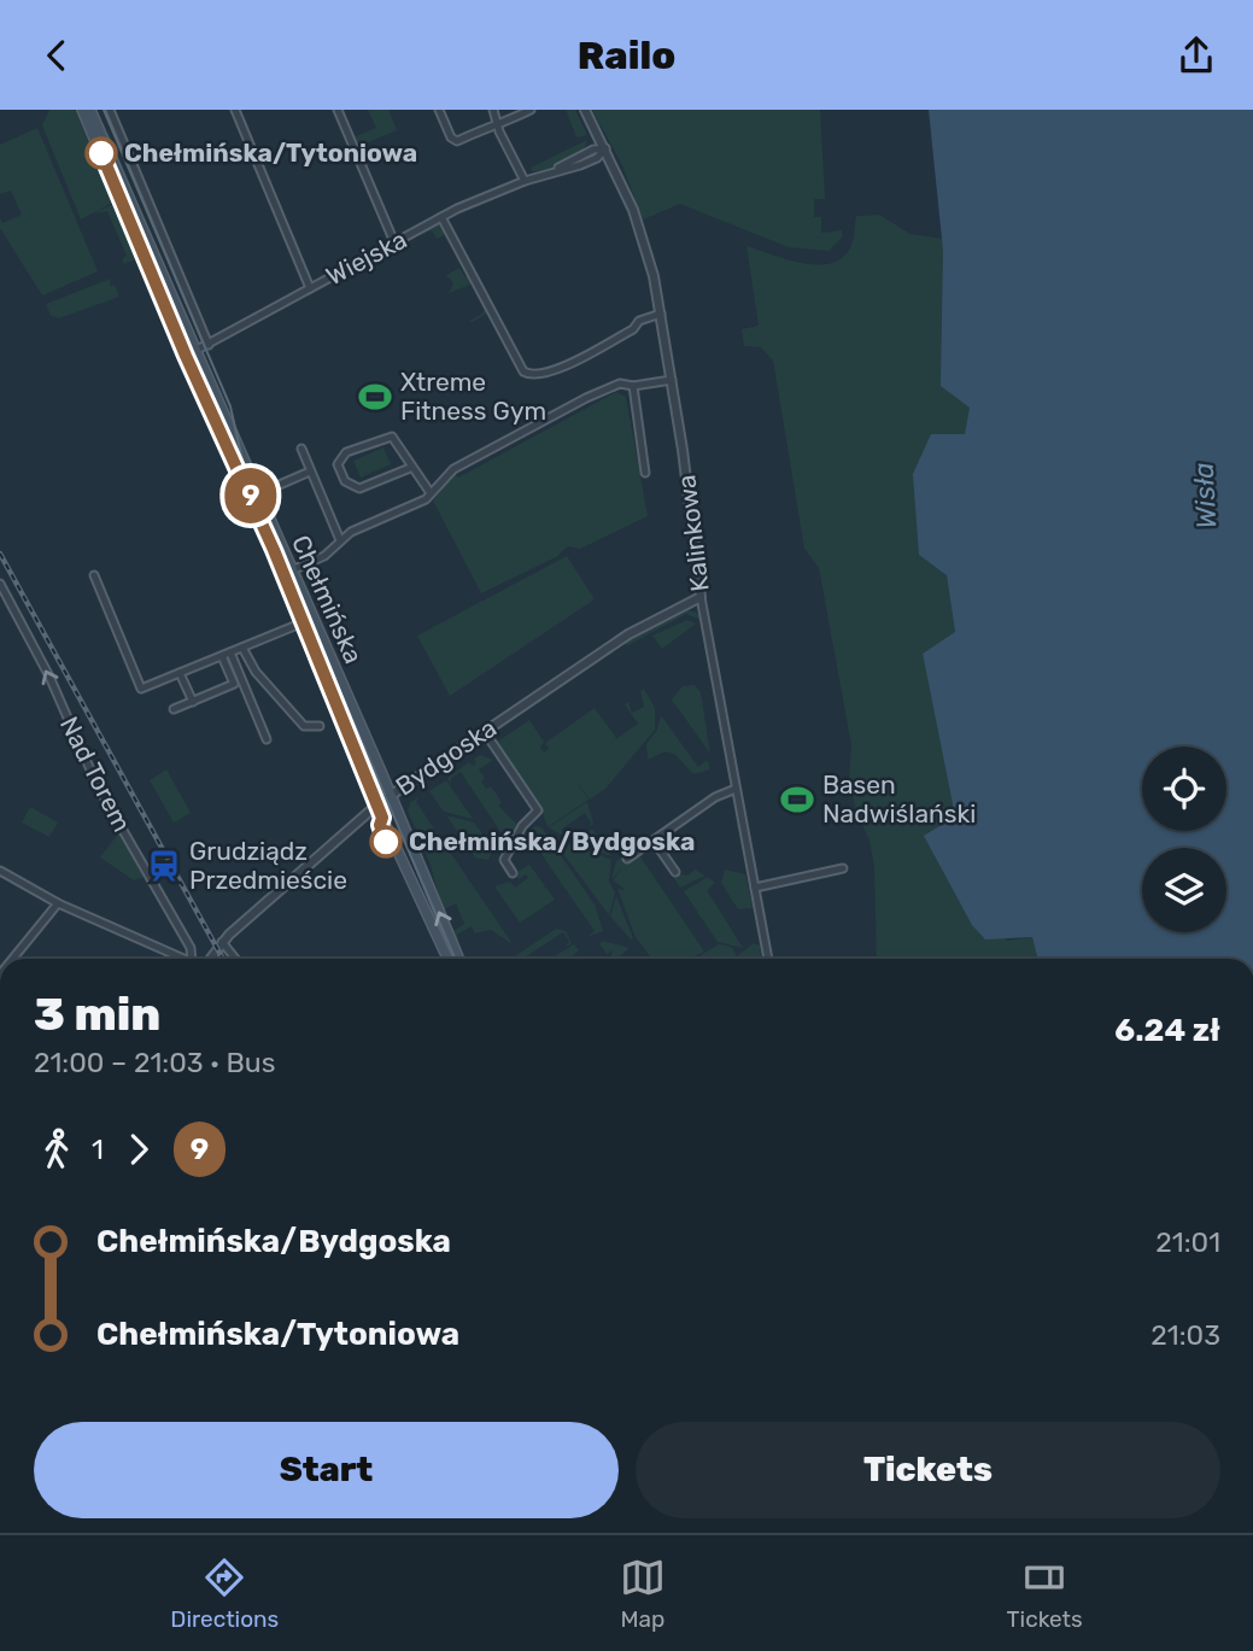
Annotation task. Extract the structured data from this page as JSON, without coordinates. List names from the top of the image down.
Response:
{
  "streets": {
    "main road": ["Chełmińska"],
    "street": [
      "Wiejska",
      "Kalinkowa",
      "Bydgoska",
      "Nad Torem"
    ]
  },
  "crossings": [
    ["Wiejska", "Kalinkowa"],
    ["Wiejska", "Chełmińska"],
    ["Kalinkowa", "Bydgoska"],
    ["Chełmińska", "Bydgoska"]
  ],
  "one_way": ["Nad Torem"],
  "water": ["Wisła"],
  "places": {
    "other": ["Chełmińska/Tytoniowa", "Chełmińska/Bydgoska"],
    "sports": ["Xtreme Fitness Gym", "Basen Nadwiślański"],
    "station": ["Grudziądz Przedmieście"]
  },
  "lines": ["bus line 9"],
  "page": {
    "header": "Railo",
    "on_map": "9",
    "heading": ["3 min", "21:00 – 21:03 · Bus", "6.24 zł"],
    "legs": ["1", "9"],
    "list": [
      {
        "name": "Chełmińska/Bydgoska",
        "value": "21:01"
      },
      {
        "name": "Chełmińska/Tytoniowa",
        "value": "21:03"
      }
    ],
    "buttons": ["Start", "Tickets"],
    "tabs": ["Directions", "Map", "Tickets"]
  }
}
